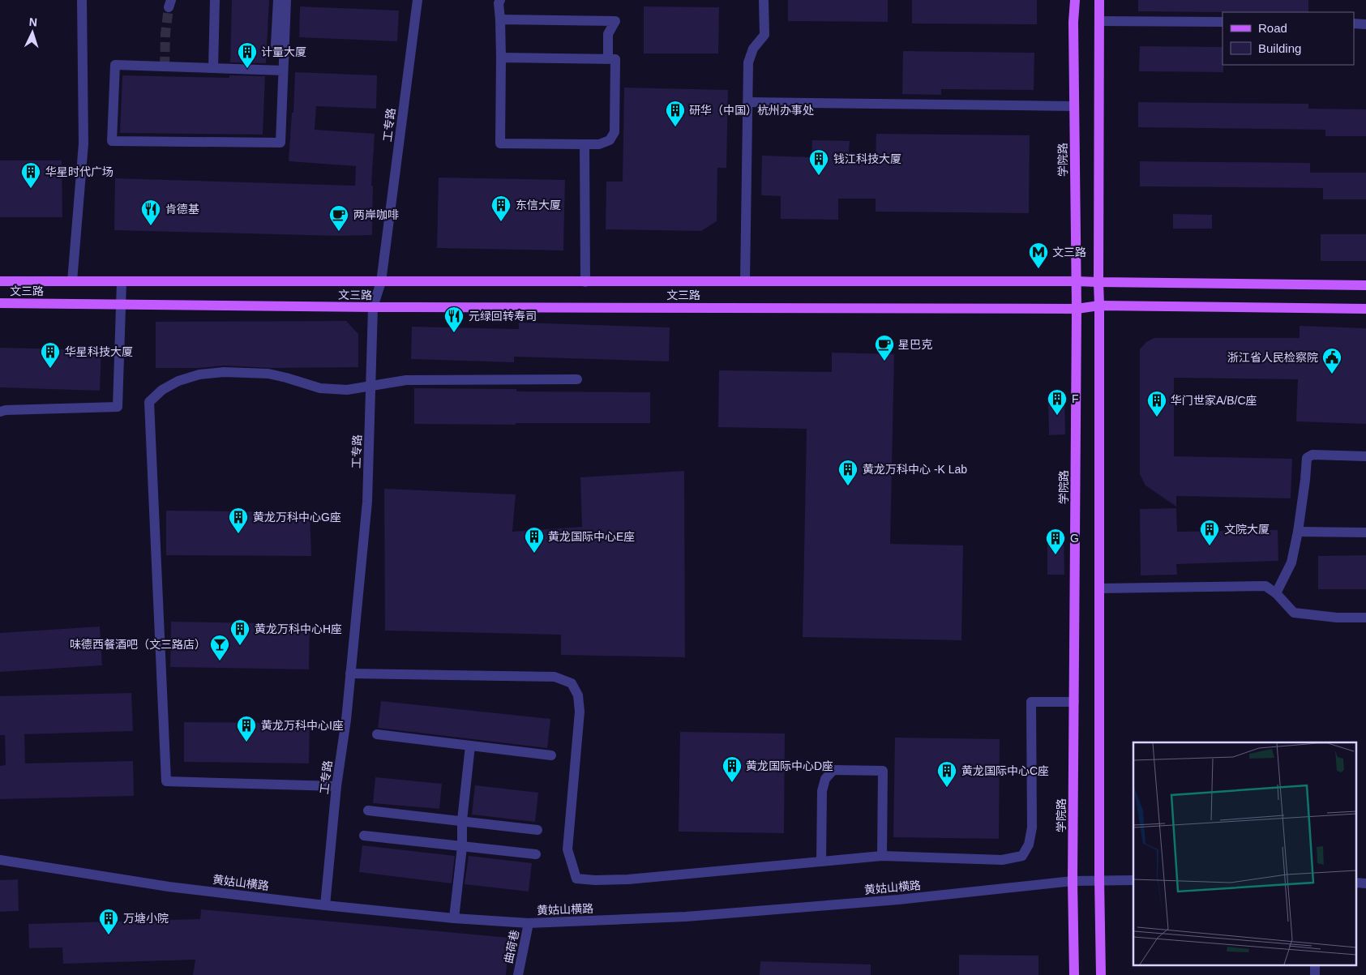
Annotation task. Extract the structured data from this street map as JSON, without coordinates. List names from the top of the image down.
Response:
{
  "streets": {
    "main road": ["学院路", "文三路"],
    "street": ["工专路", "黄姑山横路", "曲荷巷"]
  },
  "crossings": [
    ["工专路", "文三路"],
    ["工专路", "黄姑山横路"],
    ["学院路", "文三路"],
    ["学院路", "黄姑山横路"],
    ["黄姑山横路", "曲荷巷"]
  ],
  "places": {
    "building": [
      "计量大厦",
      "研华（中国）杭州办事处",
      "钱江科技大厦",
      "华星时代广场",
      "东信大厦",
      "华星科技大厦",
      "F",
      "华门世家A/B/C座",
      "黄龙万科中心 -K Lab",
      "黄龙万科中心G座",
      "文院大厦",
      "黄龙国际中心E座",
      "G",
      "黄龙万科中心H座",
      "黄龙万科中心I座",
      "黄龙国际中心D座",
      "黄龙国际中心C座",
      "万塘小院"
    ],
    "restaurant": ["肯德基", "元绿回转寿司"],
    "cafe": ["两岸咖啡", "星巴克"],
    "metro station": ["文三路"],
    "public building": ["浙江省人民检察院"],
    "bar": ["味德西餐酒吧（文三路店）"]
  },
  "legend": ["Road", "Building"],
  "north": "top"
}
